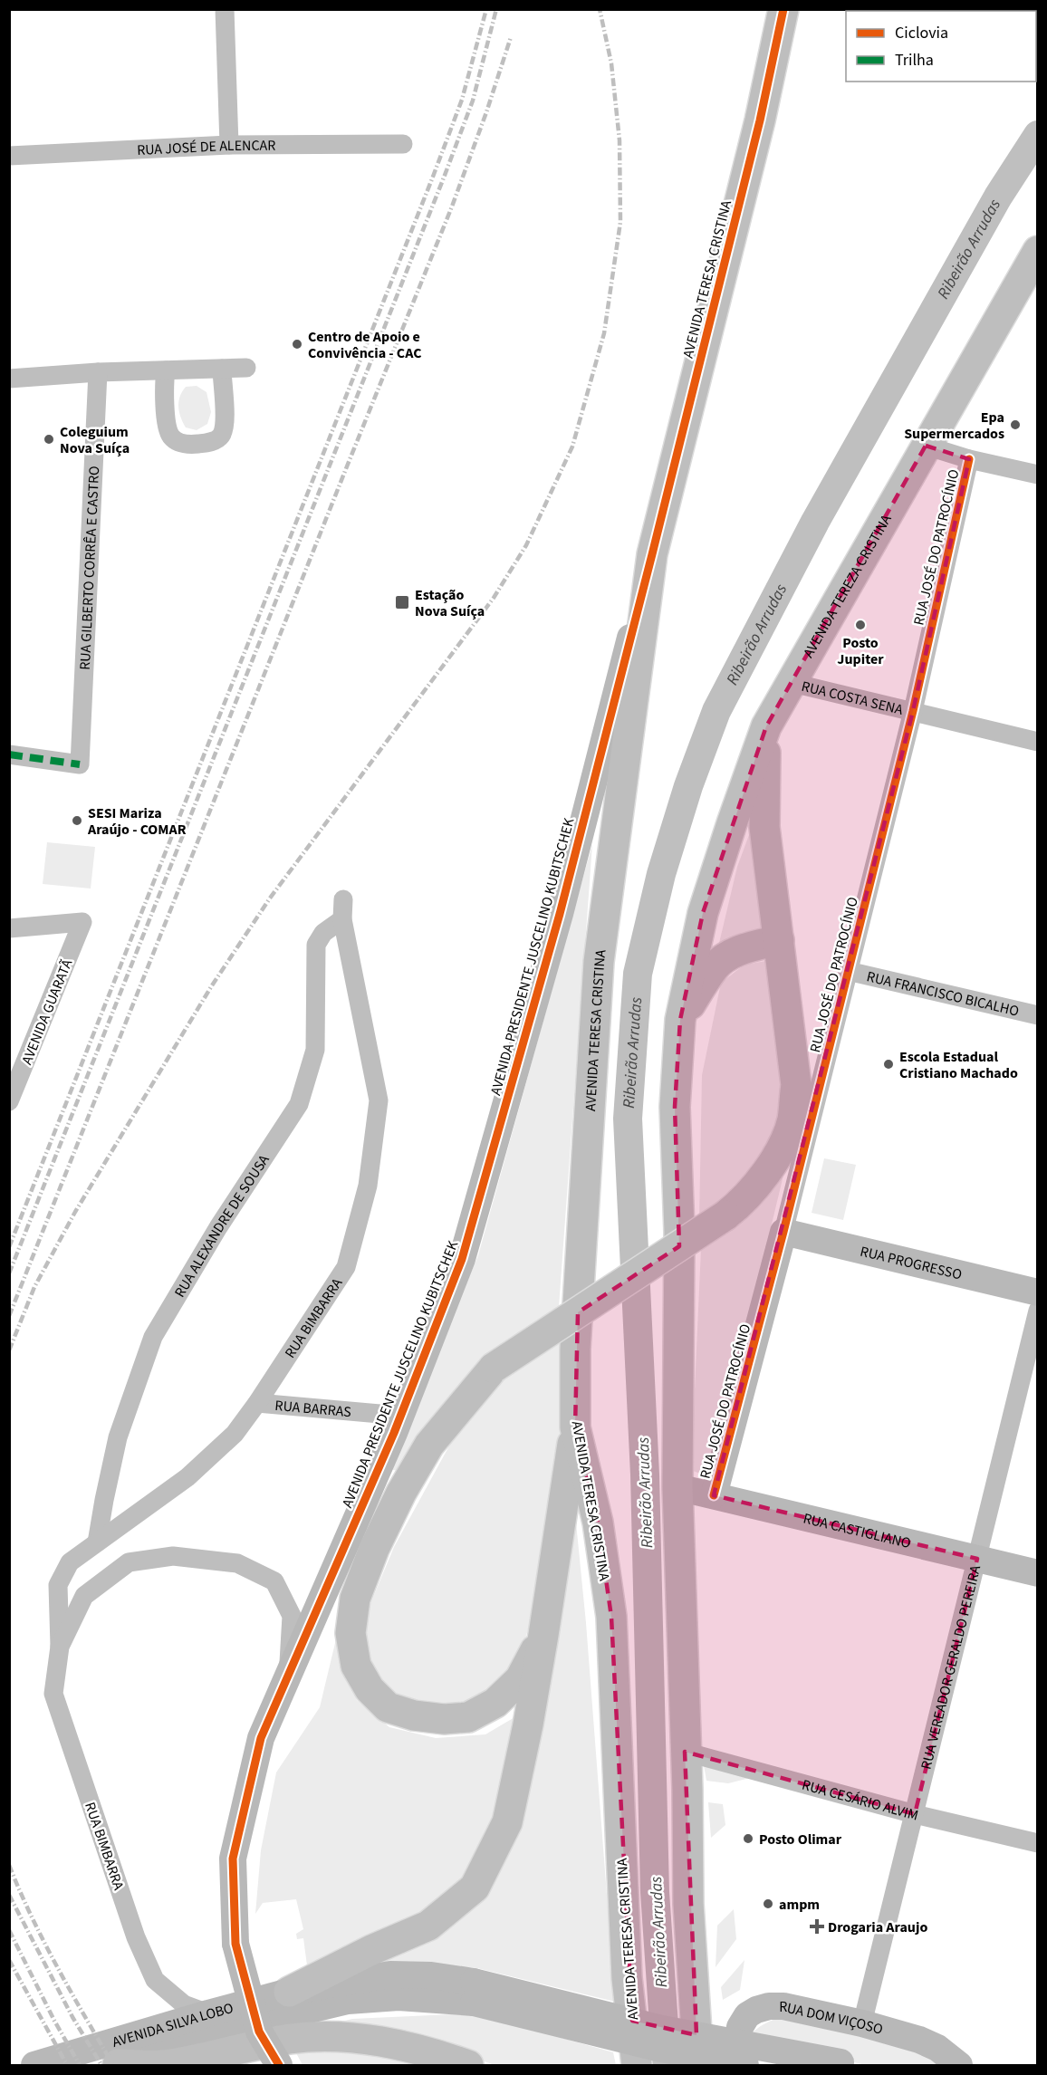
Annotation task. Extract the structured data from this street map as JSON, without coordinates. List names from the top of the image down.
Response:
{
  "streets": {
    "highway": ["AVENIDA TERESA CRISTINA", "AVENIDA TEREZA CRISTINA"],
    "main road": [
      "RUA JOSÉ DO PATROCÍNIO",
      "AVENIDA PRESIDENTE JUSCELINO KUBITSCHEK",
      "RUA PROGRESSO",
      "RUA CASTIGLIANO",
      "RUA DOM VIÇOSO",
      "AVENIDA SILVA LOBO"
    ],
    "street": [
      "RUA JOSÉ DE ALENCAR",
      "RUA GILBERTO CORRÊA E CASTRO",
      "RUA COSTA SENA",
      "RUA FRANCISCO BICALHO",
      "AVENIDA GUARATÃ",
      "RUA ALEXANDRE DE SOUSA",
      "RUA BIMBARRA",
      "RUA BARRAS",
      "RUA VEREADOR GERALDO PEREIRA",
      "RUA CESÁRIO ALVIM"
    ]
  },
  "crossings": [
    ["AVENIDA TERESA CRISTINA", "AVENIDA PRESIDENTE JUSCELINO KUBITSCHEK"],
    ["RUA JOSÉ DO PATROCÍNIO", "RUA COSTA SENA"],
    ["RUA JOSÉ DO PATROCÍNIO", "RUA FRANCISCO BICALHO"],
    ["RUA JOSÉ DO PATROCÍNIO", "RUA PROGRESSO"],
    ["RUA JOSÉ DO PATROCÍNIO", "RUA CASTIGLIANO"],
    ["AVENIDA TEREZA CRISTINA", "RUA COSTA SENA"],
    ["AVENIDA PRESIDENTE JUSCELINO KUBITSCHEK", "RUA BIMBARRA"],
    ["AVENIDA PRESIDENTE JUSCELINO KUBITSCHEK", "RUA BARRAS"],
    ["RUA ALEXANDRE DE SOUSA", "RUA BIMBARRA"],
    ["RUA BIMBARRA", "RUA BARRAS"],
    ["RUA BIMBARRA", "AVENIDA SILVA LOBO"],
    ["RUA CASTIGLIANO", "RUA VEREADOR GERALDO PEREIRA"],
    ["RUA VEREADOR GERALDO PEREIRA", "RUA CESÁRIO ALVIM"],
    ["RUA VEREADOR GERALDO PEREIRA", "RUA DOM VIÇOSO"]
  ],
  "water": ["Ribeirão Arrudas"],
  "places": {
    "other": [
      "Centro de Apoio e Convivência - CAC",
      "Epa Supermercados",
      "Coleguium Nova Suíça",
      "Posto Jupiter",
      "SESI Mariza Araújo - COMAR",
      "Escola Estadual Cristiano Machado",
      "Posto Olimar",
      "ampm"
    ],
    "transit": ["Estação Nova Suíça"],
    "health": ["Drogaria Araujo"]
  },
  "legend": ["Ciclovia", "Trilha"]
}
